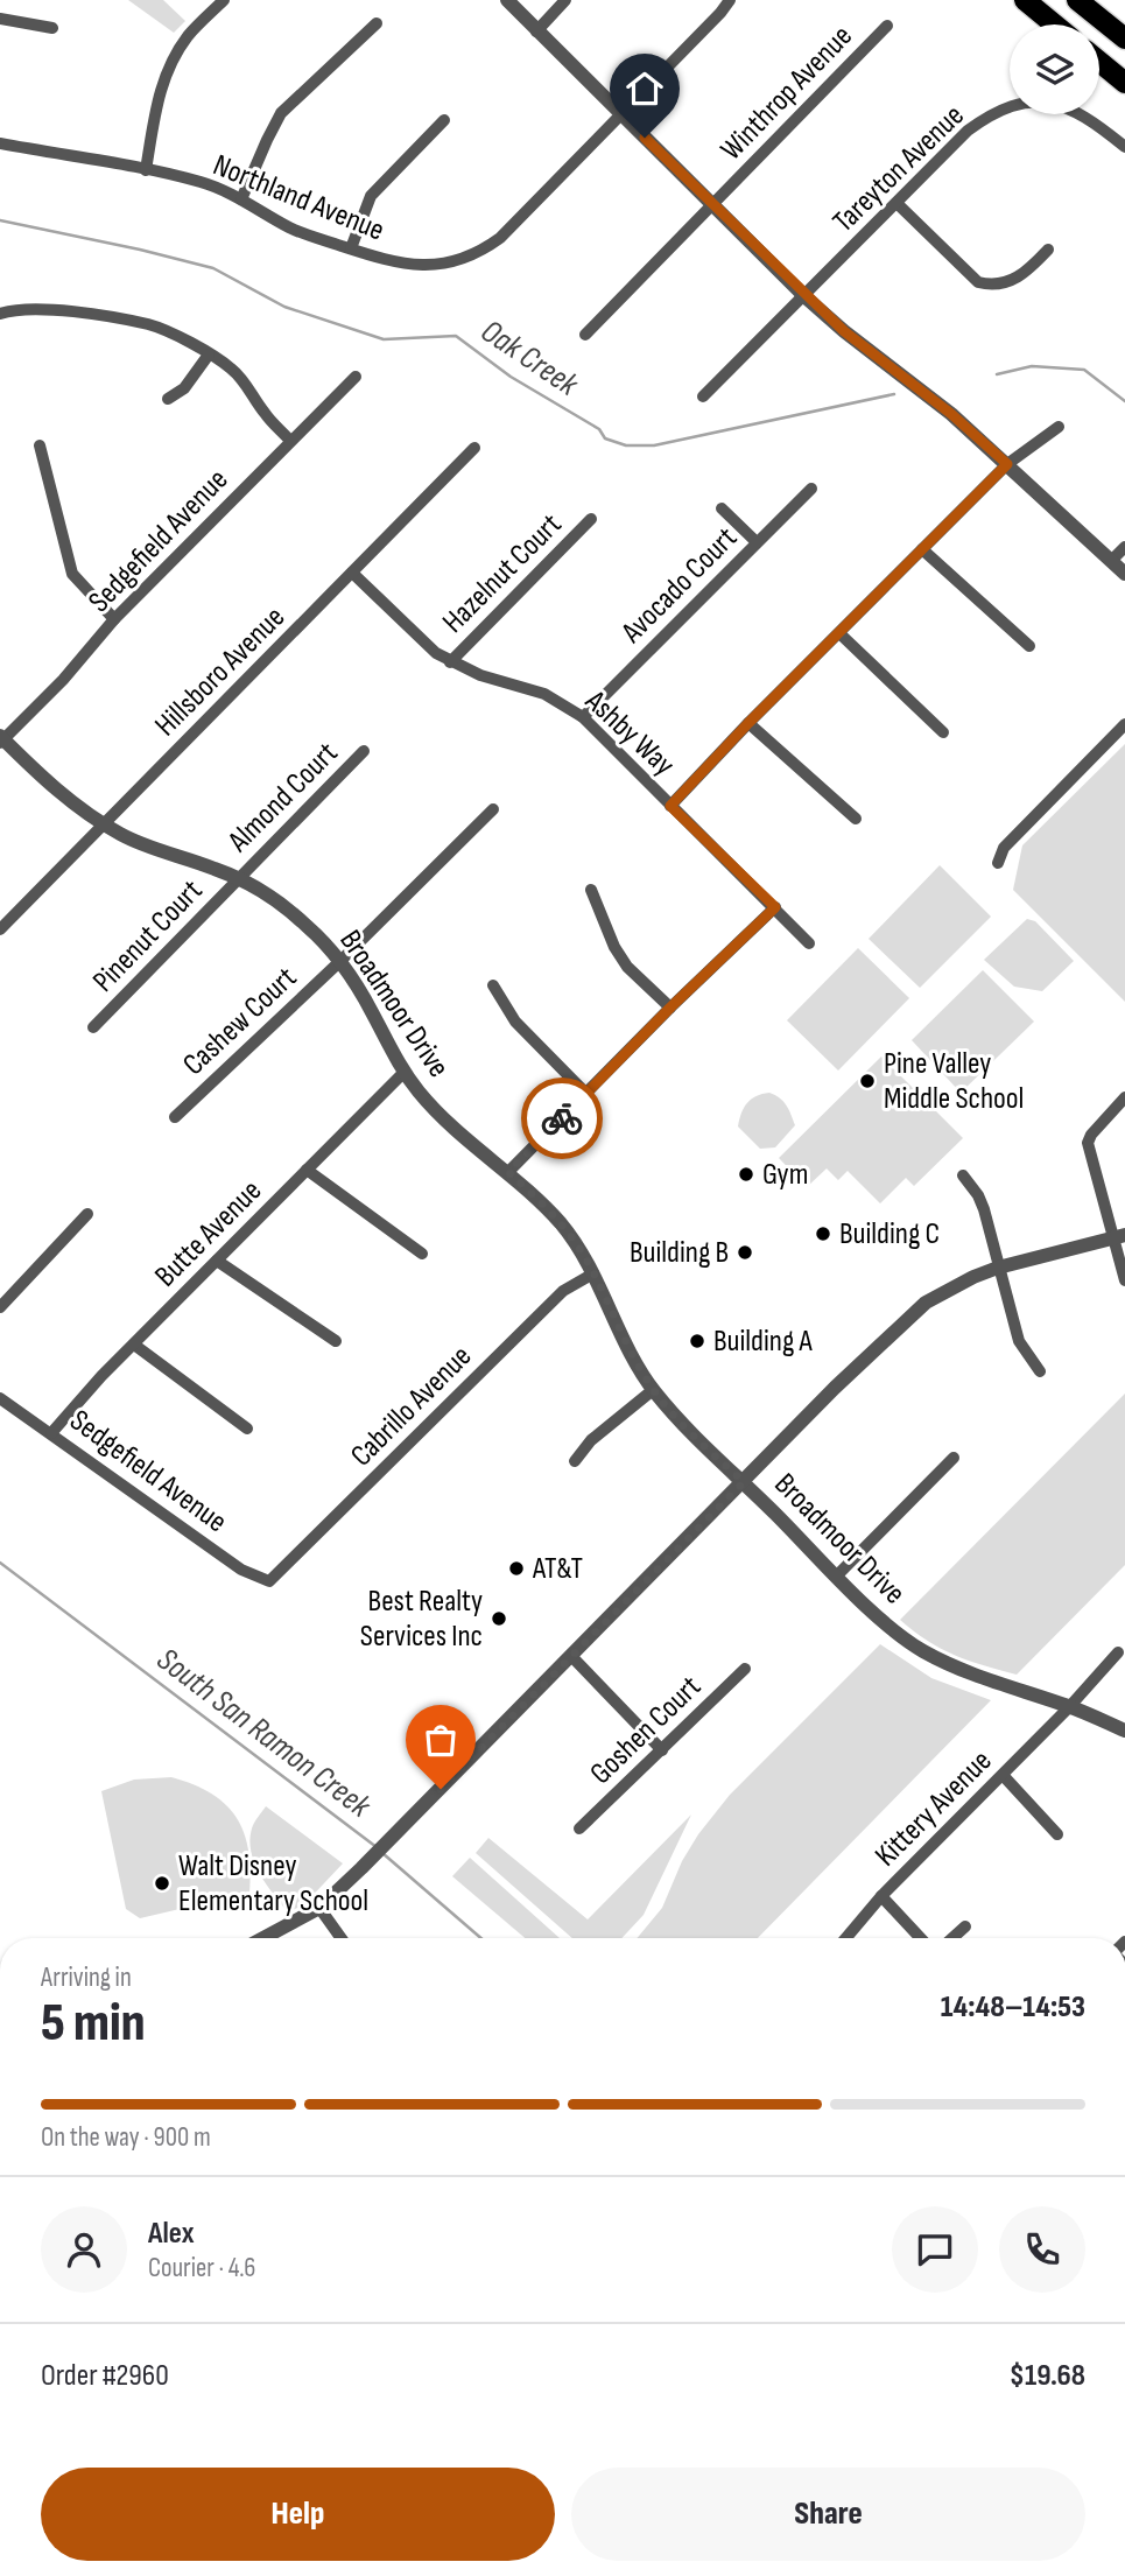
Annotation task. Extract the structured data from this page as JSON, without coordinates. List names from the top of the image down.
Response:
{
  "streets": {
    "street": [
      "Winthrop Avenue",
      "Tareyton Avenue",
      "Northland Avenue",
      "Sedgefield Avenue",
      "Hazelnut Court",
      "Avocado Court",
      "Hillsboro Avenue",
      "Ashby Way",
      "Almond Court",
      "Pinenut Court",
      "Broadmoor Drive",
      "Cashew Court",
      "Butte Avenue",
      "Cabrillo Avenue",
      "Goshen Court",
      "Kittery Avenue"
    ]
  },
  "crossings": [
    ["Sedgefield Avenue", "Broadmoor Drive"],
    ["Sedgefield Avenue", "Butte Avenue"],
    ["Sedgefield Avenue", "Cabrillo Avenue"],
    ["Hazelnut Court", "Ashby Way"],
    ["Avocado Court", "Ashby Way"],
    ["Hillsboro Avenue", "Ashby Way"],
    ["Hillsboro Avenue", "Broadmoor Drive"],
    ["Almond Court", "Pinenut Court"],
    ["Almond Court", "Broadmoor Drive"],
    ["Pinenut Court", "Broadmoor Drive"],
    ["Broadmoor Drive", "Cashew Court"],
    ["Broadmoor Drive", "Butte Avenue"],
    ["Broadmoor Drive", "Cabrillo Avenue"],
    ["Broadmoor Drive", "Kittery Avenue"]
  ],
  "water": ["Oak Creek", "South San Ramon Creek"],
  "places": [
    "Pine Valley Middle School",
    "Gym",
    "Building C",
    "Building B",
    "Building A",
    "AT&T",
    "Best Realty Services Inc",
    "Walt Disney Elementary School"
  ],
  "page": {
    "heading": ["5 min", "Arriving in", "14:48–14:53"],
    "panel": [
      "Alex",
      "Courier · 4.6",
      "Order #2960",
      "$19.68"
    ],
    "bar": "On the way · 900 m",
    "buttons": ["Help", "Share"]
  }
}
